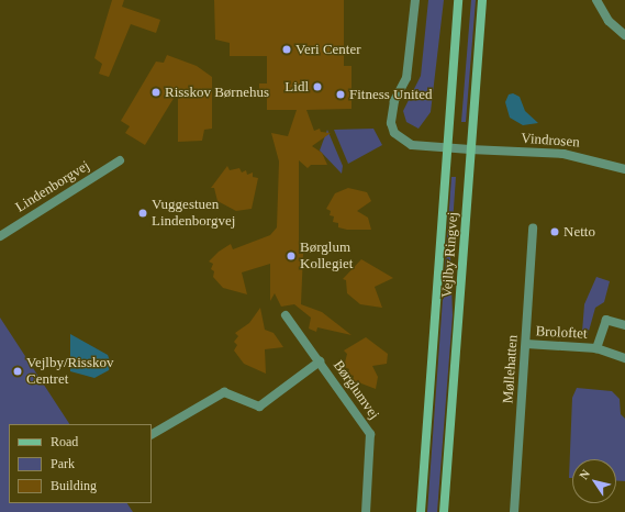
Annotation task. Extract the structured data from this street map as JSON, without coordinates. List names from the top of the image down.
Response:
{
  "streets": {
    "main road": ["Vejlby Ringvej"],
    "street": [
      "Vindrosen",
      "Lindenborgvej",
      "Broloftet",
      "Møllehatten",
      "Børglumvej"
    ]
  },
  "crossings": [
    ["Vindrosen", "Vejlby Ringvej"],
    ["Broloftet", "Møllehatten"]
  ],
  "places": [
    "Veri Center",
    "Lidl",
    "Risskov Børnehus",
    "Fitness United",
    "Vuggestuen Lindenborgvej",
    "Netto",
    "Børglum Kollegiet",
    "Vejlby/Risskov Centret"
  ],
  "legend": ["Road", "Park", "Building"],
  "north": "top left"
}
